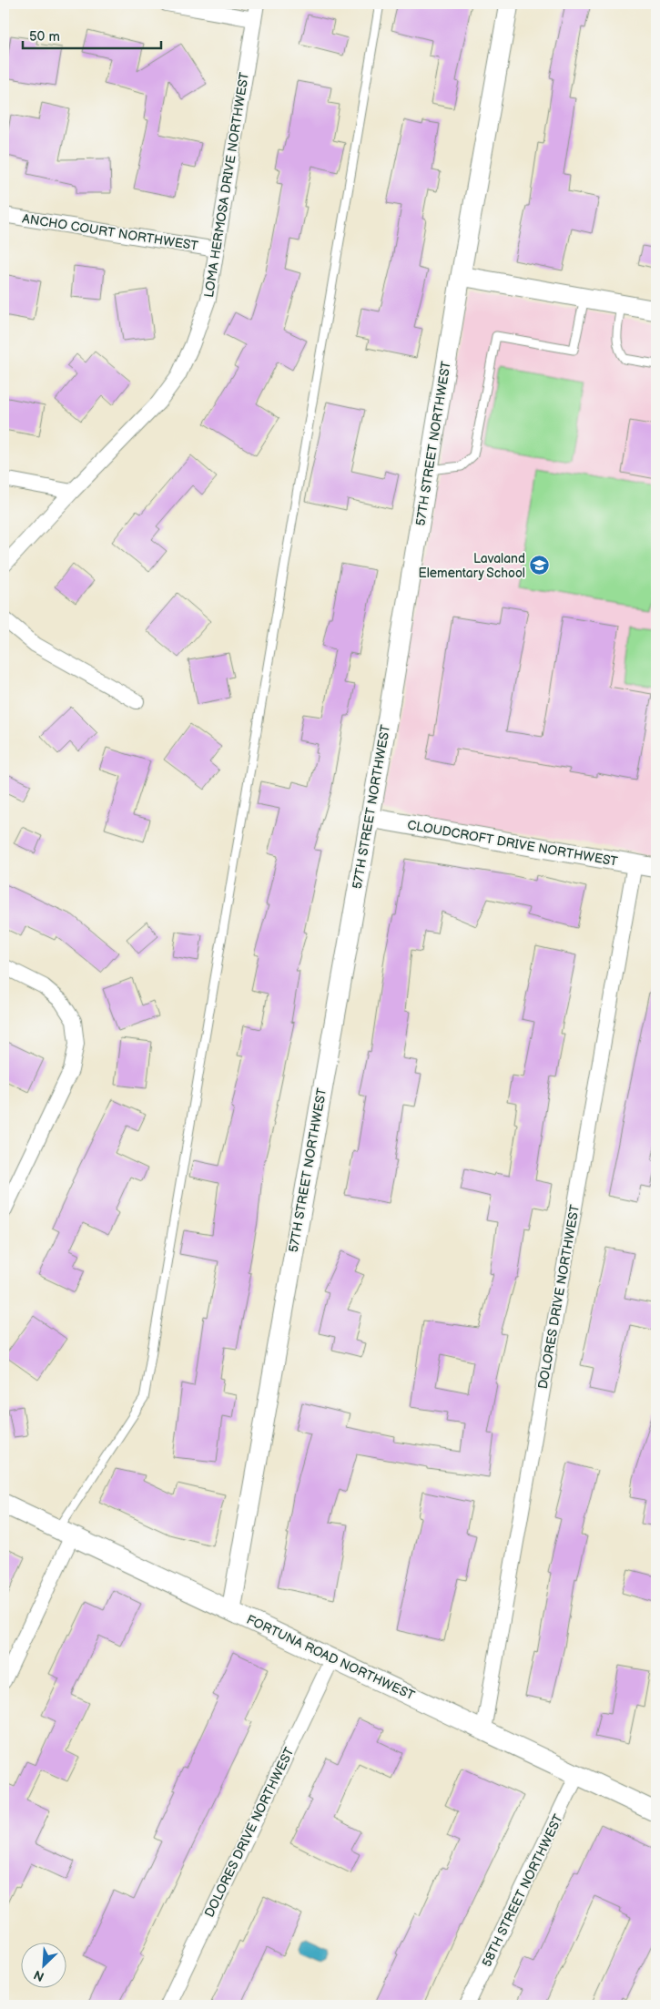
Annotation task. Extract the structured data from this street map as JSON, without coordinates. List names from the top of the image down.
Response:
{
  "streets": {
    "street": [
      "LOMA HERMOSA DRIVE NORTHWEST",
      "ANCHO COURT NORTHWEST",
      "57TH STREET NORTHWEST",
      "CLOUDCROFT DRIVE NORTHWEST",
      "DOLORES DRIVE NORTHWEST",
      "FORTUNA ROAD NORTHWEST",
      "58TH STREET NORTHWEST"
    ]
  },
  "crossings": [
    ["LOMA HERMOSA DRIVE NORTHWEST", "ANCHO COURT NORTHWEST"],
    ["57TH STREET NORTHWEST", "CLOUDCROFT DRIVE NORTHWEST"],
    ["57TH STREET NORTHWEST", "FORTUNA ROAD NORTHWEST"],
    ["CLOUDCROFT DRIVE NORTHWEST", "DOLORES DRIVE NORTHWEST"],
    ["DOLORES DRIVE NORTHWEST", "FORTUNA ROAD NORTHWEST"],
    ["FORTUNA ROAD NORTHWEST", "58TH STREET NORTHWEST"]
  ],
  "places": {
    "school or university": ["Lavaland Elementary School"]
  },
  "scale_bar": "50 m",
  "north": "bottom left"
}
